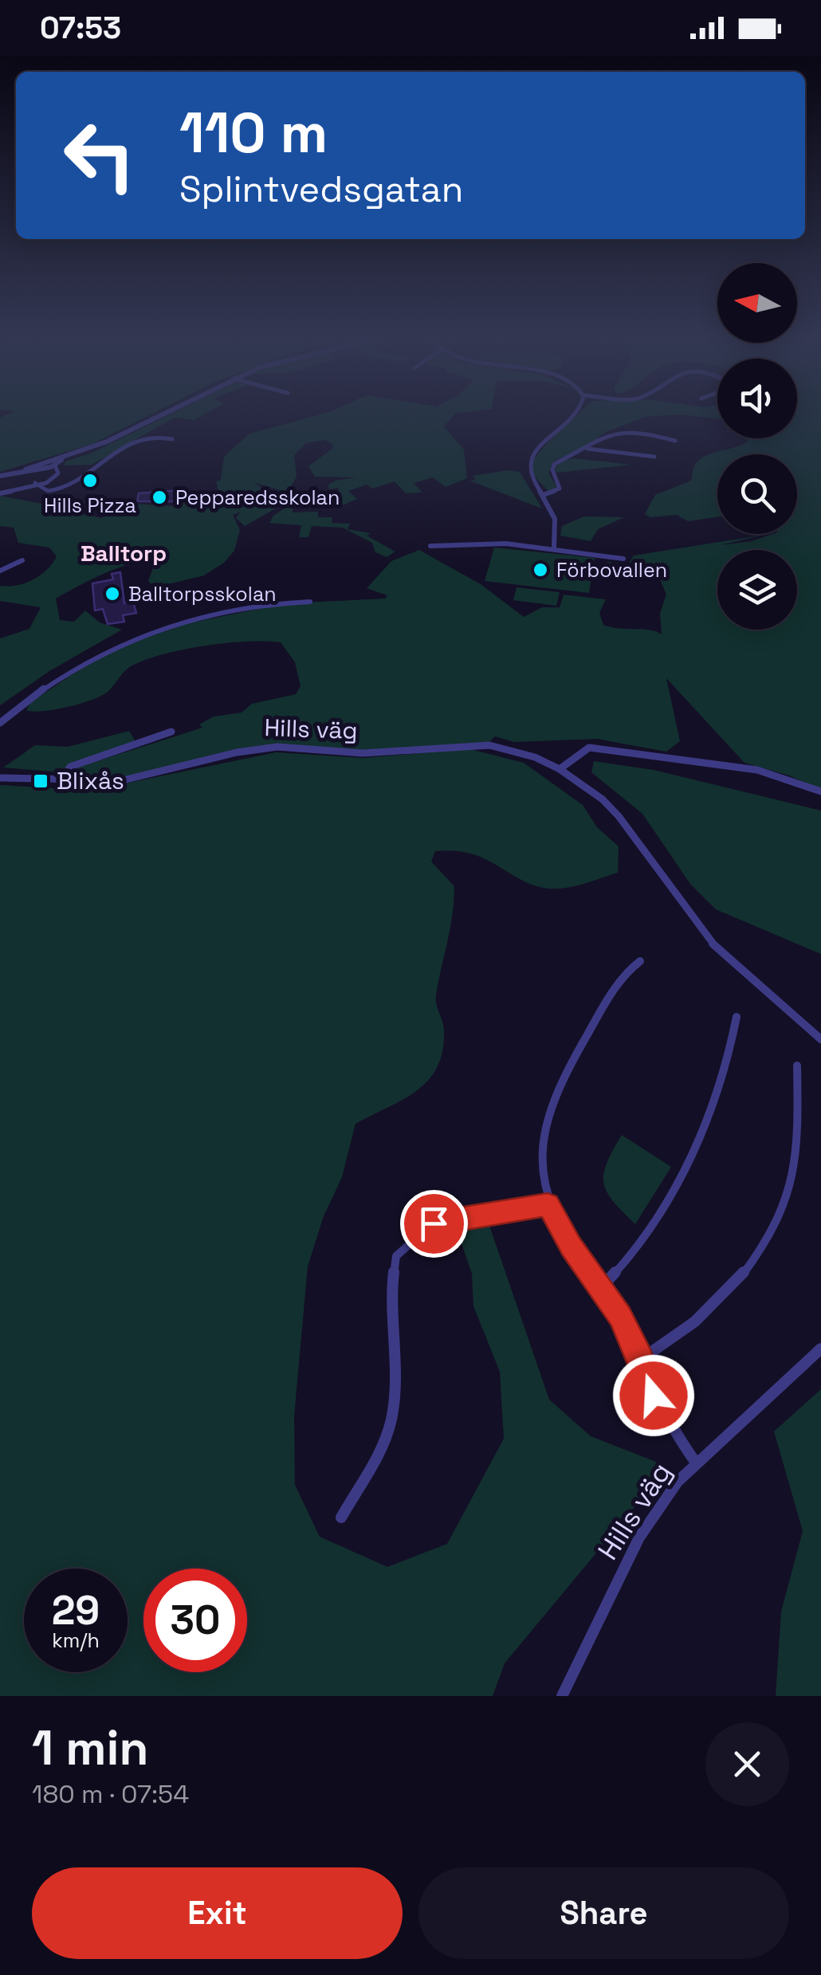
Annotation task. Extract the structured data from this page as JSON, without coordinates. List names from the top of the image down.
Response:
{
  "streets": {
    "street": ["Hills väg"]
  },
  "districts": ["Balltorp"],
  "places": {
    "other": [
      "Hills Pizza",
      "Pepparedsskolan",
      "Förbovallen",
      "Balltorpsskolan"
    ],
    "transit": ["Blixås"]
  },
  "north": "left",
  "page": {
    "status": "07:53",
    "turn": ["110 m", "Splintvedsgatan"],
    "speed": "29 km/h",
    "limit": "30",
    "heading": ["1 min", "180 m · 07:54"],
    "buttons": ["Exit", "Share"]
  }
}
